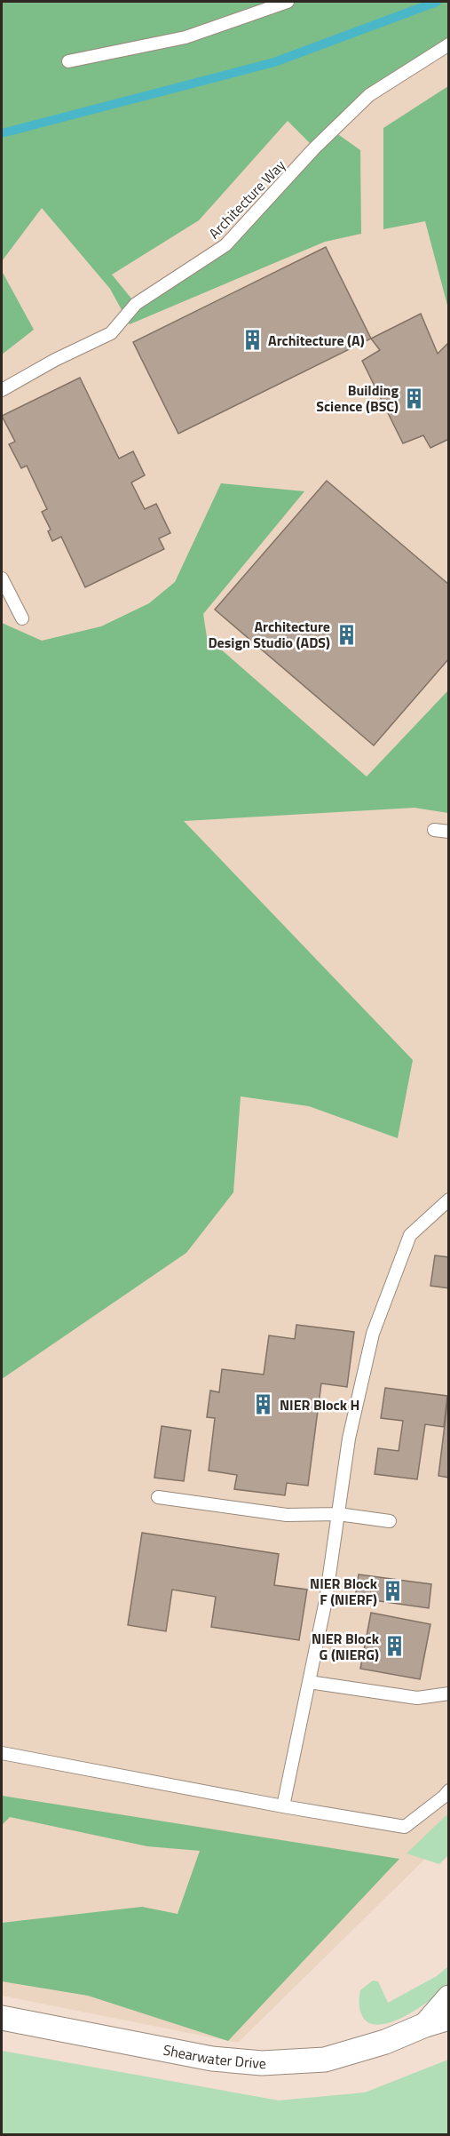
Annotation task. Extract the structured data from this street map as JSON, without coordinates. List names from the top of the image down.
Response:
{
  "streets": {
    "street": ["Shearwater Drive"],
    "lane": ["Architecture Way"]
  },
  "places": {
    "building": [
      "Architecture (A)",
      "Building Science (BSC)",
      "Architecture Design Studio (ADS)",
      "NIER Block H",
      "NIER Block F (NIERF)",
      "NIER Block G (NIERG)"
    ]
  }
}
